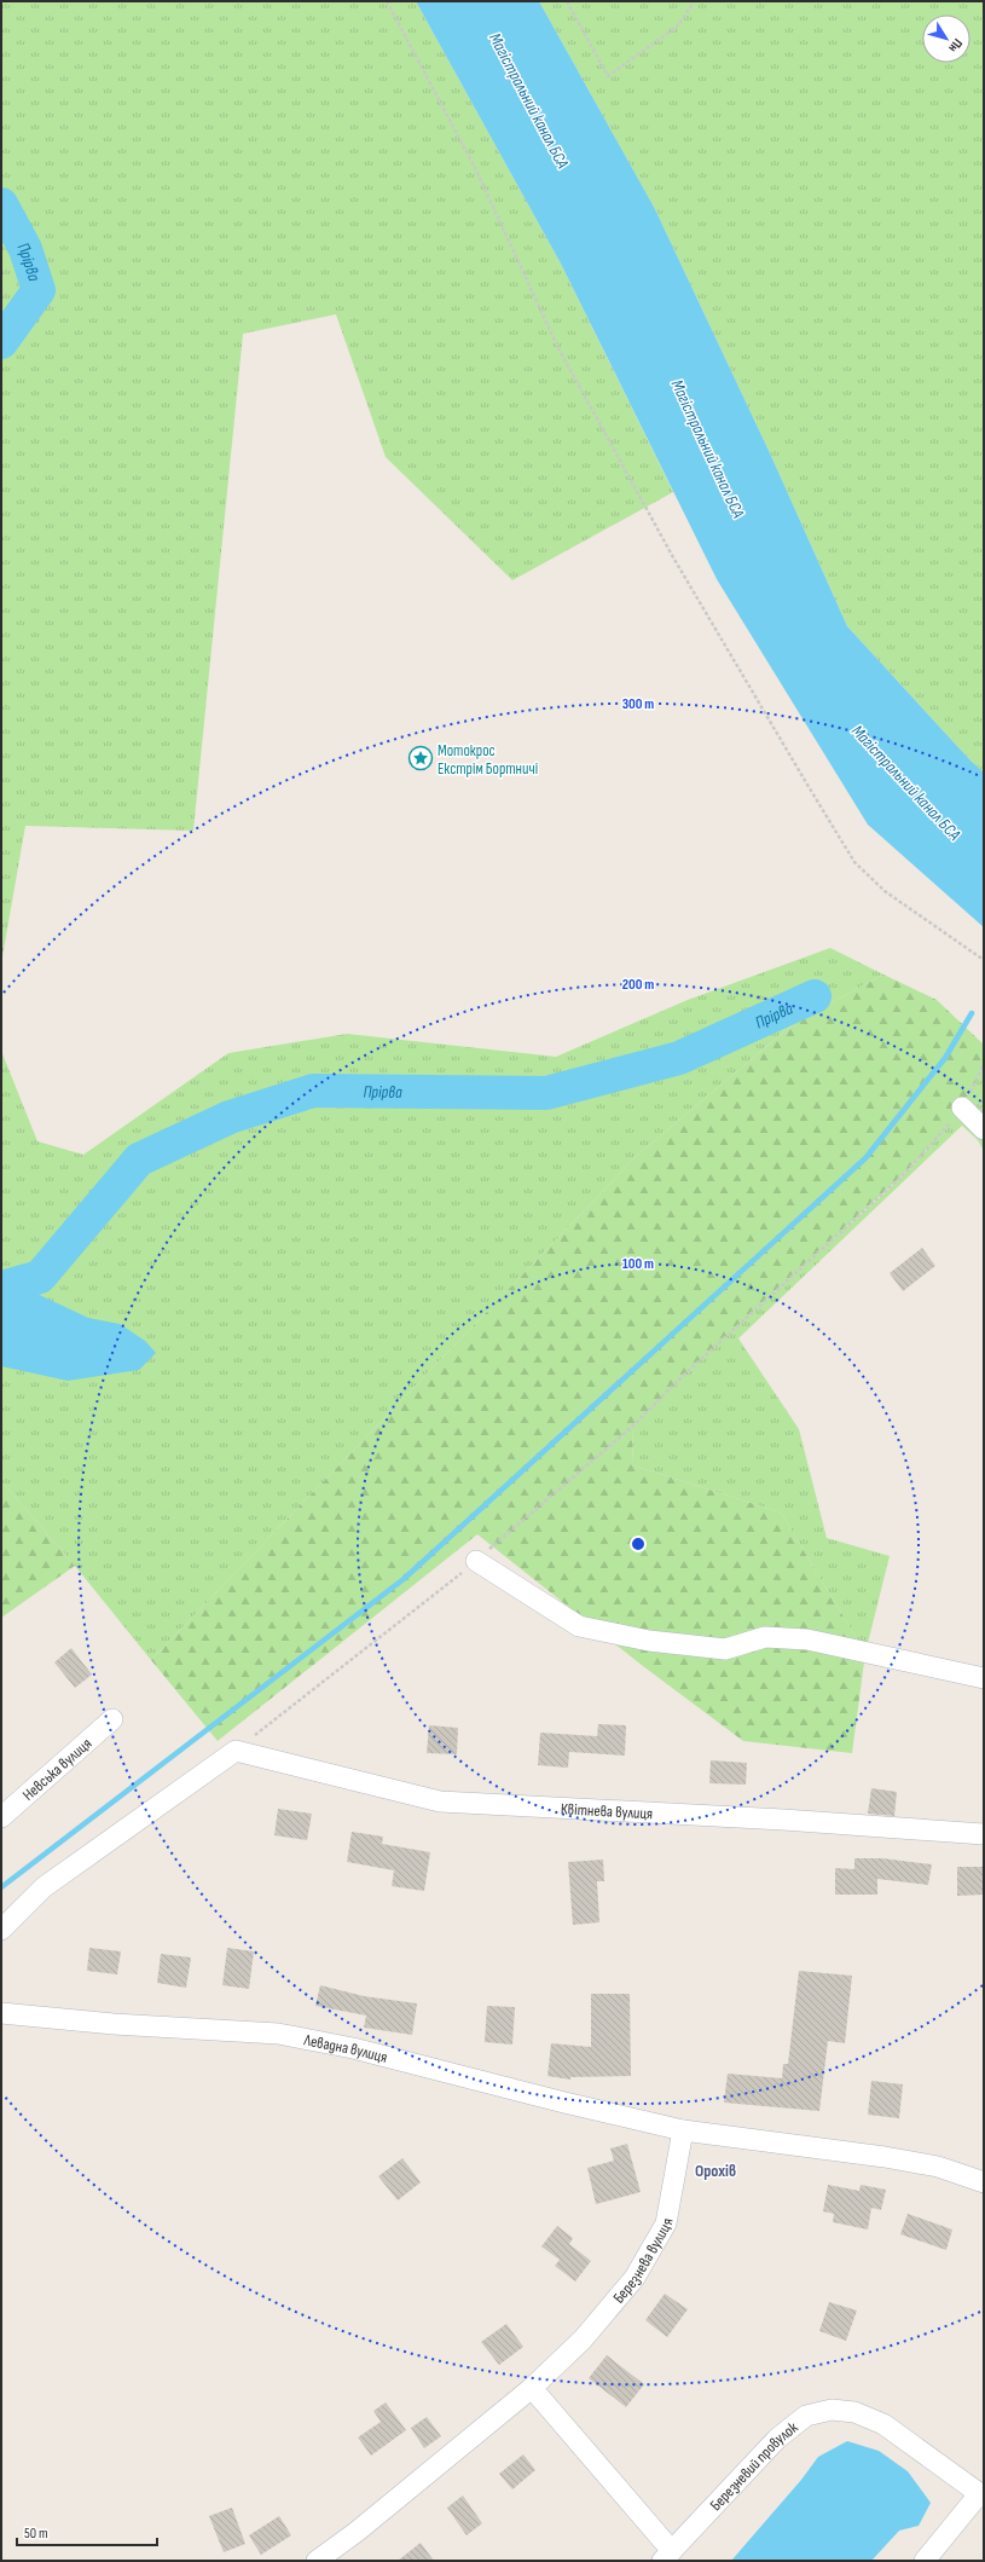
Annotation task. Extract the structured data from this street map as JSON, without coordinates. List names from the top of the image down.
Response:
{
  "streets": {
    "street": [
      "Невська вулиця",
      "Квітнева вулиця",
      "Левадна вулиця",
      "Березнева вулиця",
      "Березневий провулок"
    ]
  },
  "crossings": [
    ["Левадна вулиця", "Березнева вулиця"]
  ],
  "districts": ["Орохів"],
  "water": ["Магістральний канал БСА", "Прірва"],
  "places": {
    "place": ["Мотокрос Екстрім Бортничі"]
  },
  "scale_bar": "50 m",
  "north": "bottom right",
  "rings": ["300 m", "200 m", "100 m"]
}
